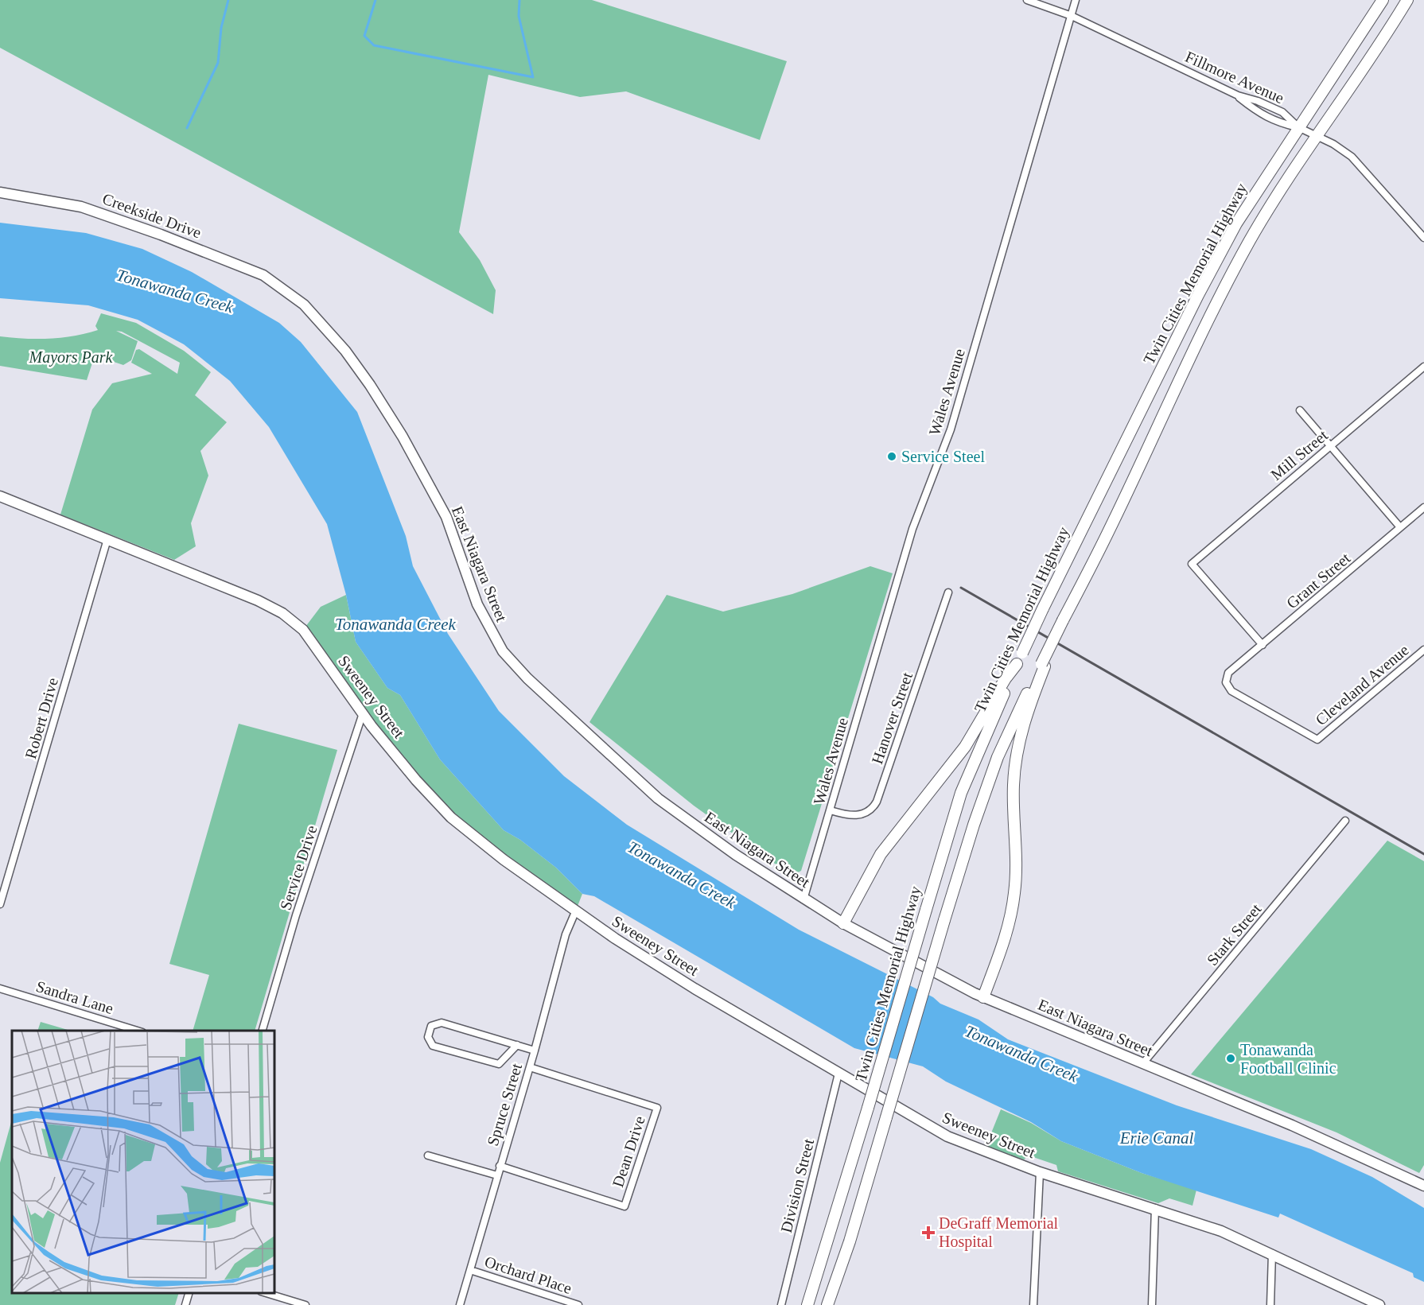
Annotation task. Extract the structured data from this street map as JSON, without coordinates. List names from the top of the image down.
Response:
{
  "streets": {
    "main road": ["Twin Cities Memorial Highway"],
    "street": [
      "Fillmore Avenue",
      "Creekside Drive",
      "Wales Avenue",
      "Mill Street",
      "East Niagara Street",
      "Grant Street",
      "Cleveland Avenue",
      "Sweeney Street",
      "Robert Drive",
      "Hanover Street",
      "Service Drive",
      "Stark Street",
      "Sandra Lane",
      "Spruce Street",
      "Dean Drive",
      "Division Street",
      "Orchard Place"
    ]
  },
  "crossings": [
    ["Fillmore Avenue", "Twin Cities Memorial Highway"],
    ["Fillmore Avenue", "Wales Avenue"],
    ["Creekside Drive", "East Niagara Street"],
    ["Wales Avenue", "East Niagara Street"],
    ["Wales Avenue", "Hanover Street"],
    ["Mill Street", "Grant Street"],
    ["East Niagara Street", "Stark Street"],
    ["Grant Street", "Cleveland Avenue"],
    ["Sweeney Street", "Robert Drive"],
    ["Sweeney Street", "Service Drive"],
    ["Sweeney Street", "Spruce Street"],
    ["Sweeney Street", "Division Street"],
    ["Spruce Street", "Dean Drive"],
    ["Spruce Street", "Orchard Place"]
  ],
  "water": ["Tonawanda Creek", "Erie Canal"],
  "parks": ["Mayors Park"],
  "places": {
    "other": ["Service Steel", "Tonawanda Football Clinic"],
    "health": ["DeGraff Memorial Hospital"]
  }
}
